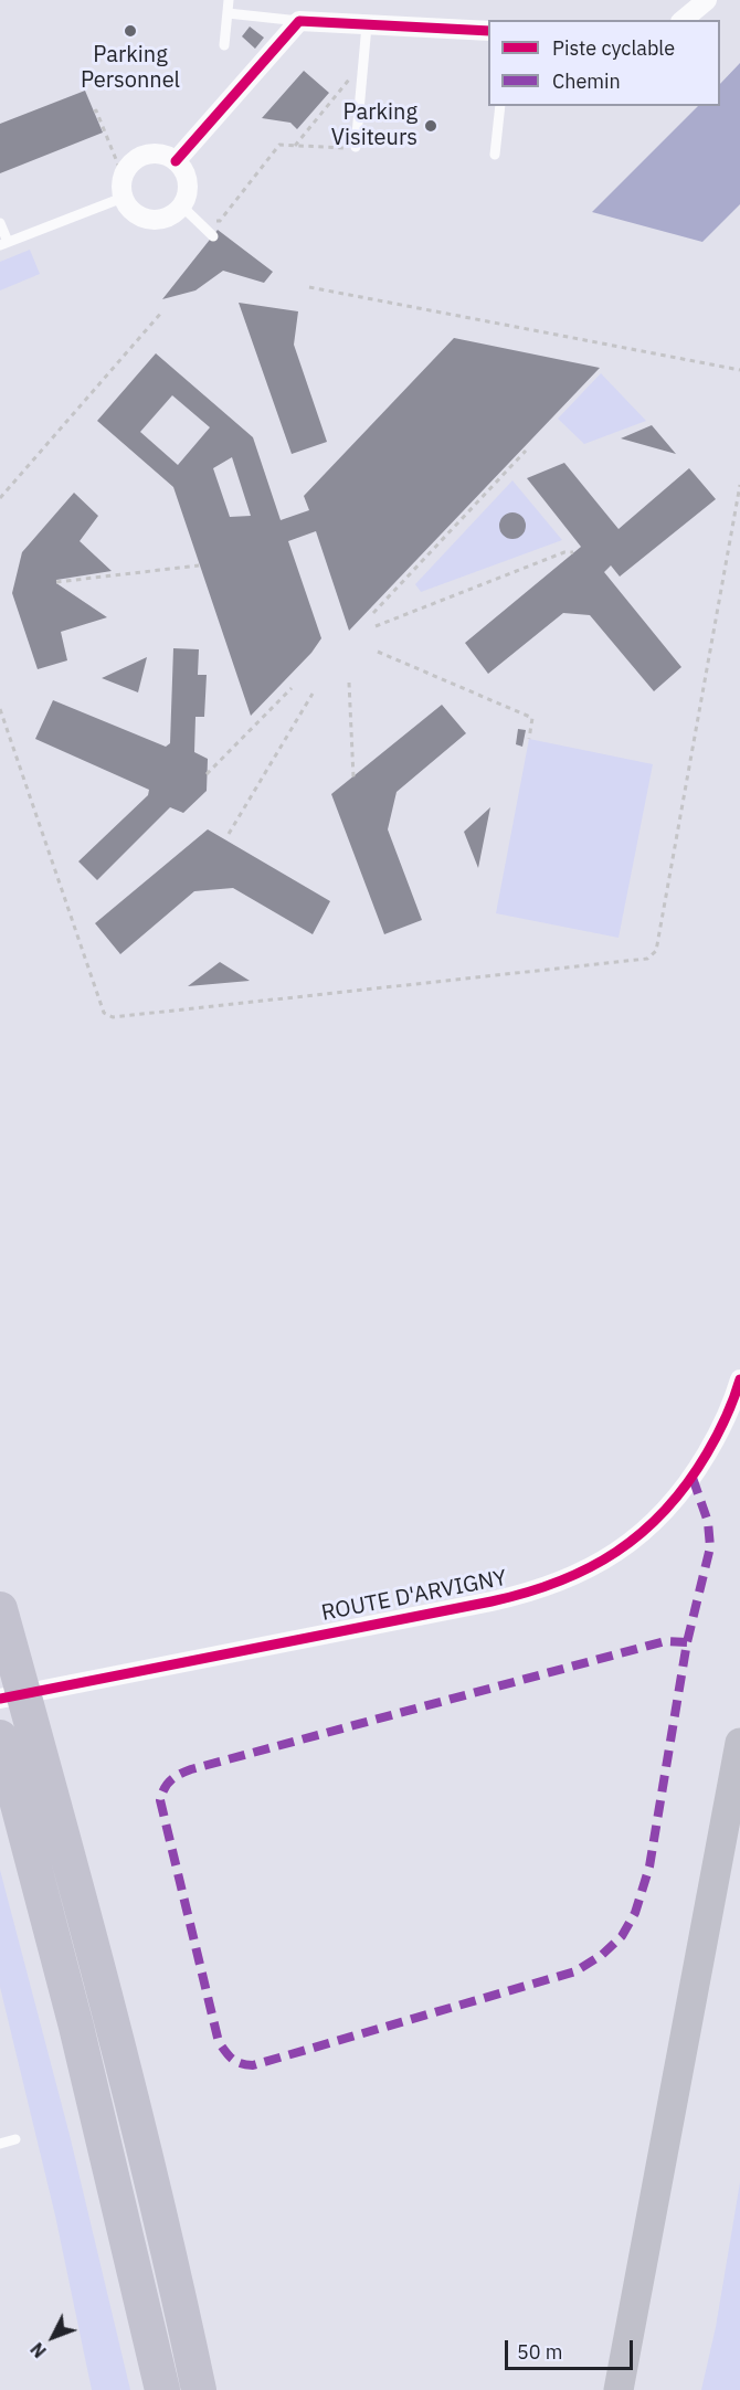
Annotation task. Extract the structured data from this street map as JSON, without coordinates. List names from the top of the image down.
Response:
{
  "streets": {
    "street": ["ROUTE D'ARVIGNY"]
  },
  "places": ["Parking Personnel", "Parking Visiteurs"],
  "legend": ["Piste cyclable", "Chemin"],
  "scale_bar": "50 m",
  "north": "bottom left"
}
